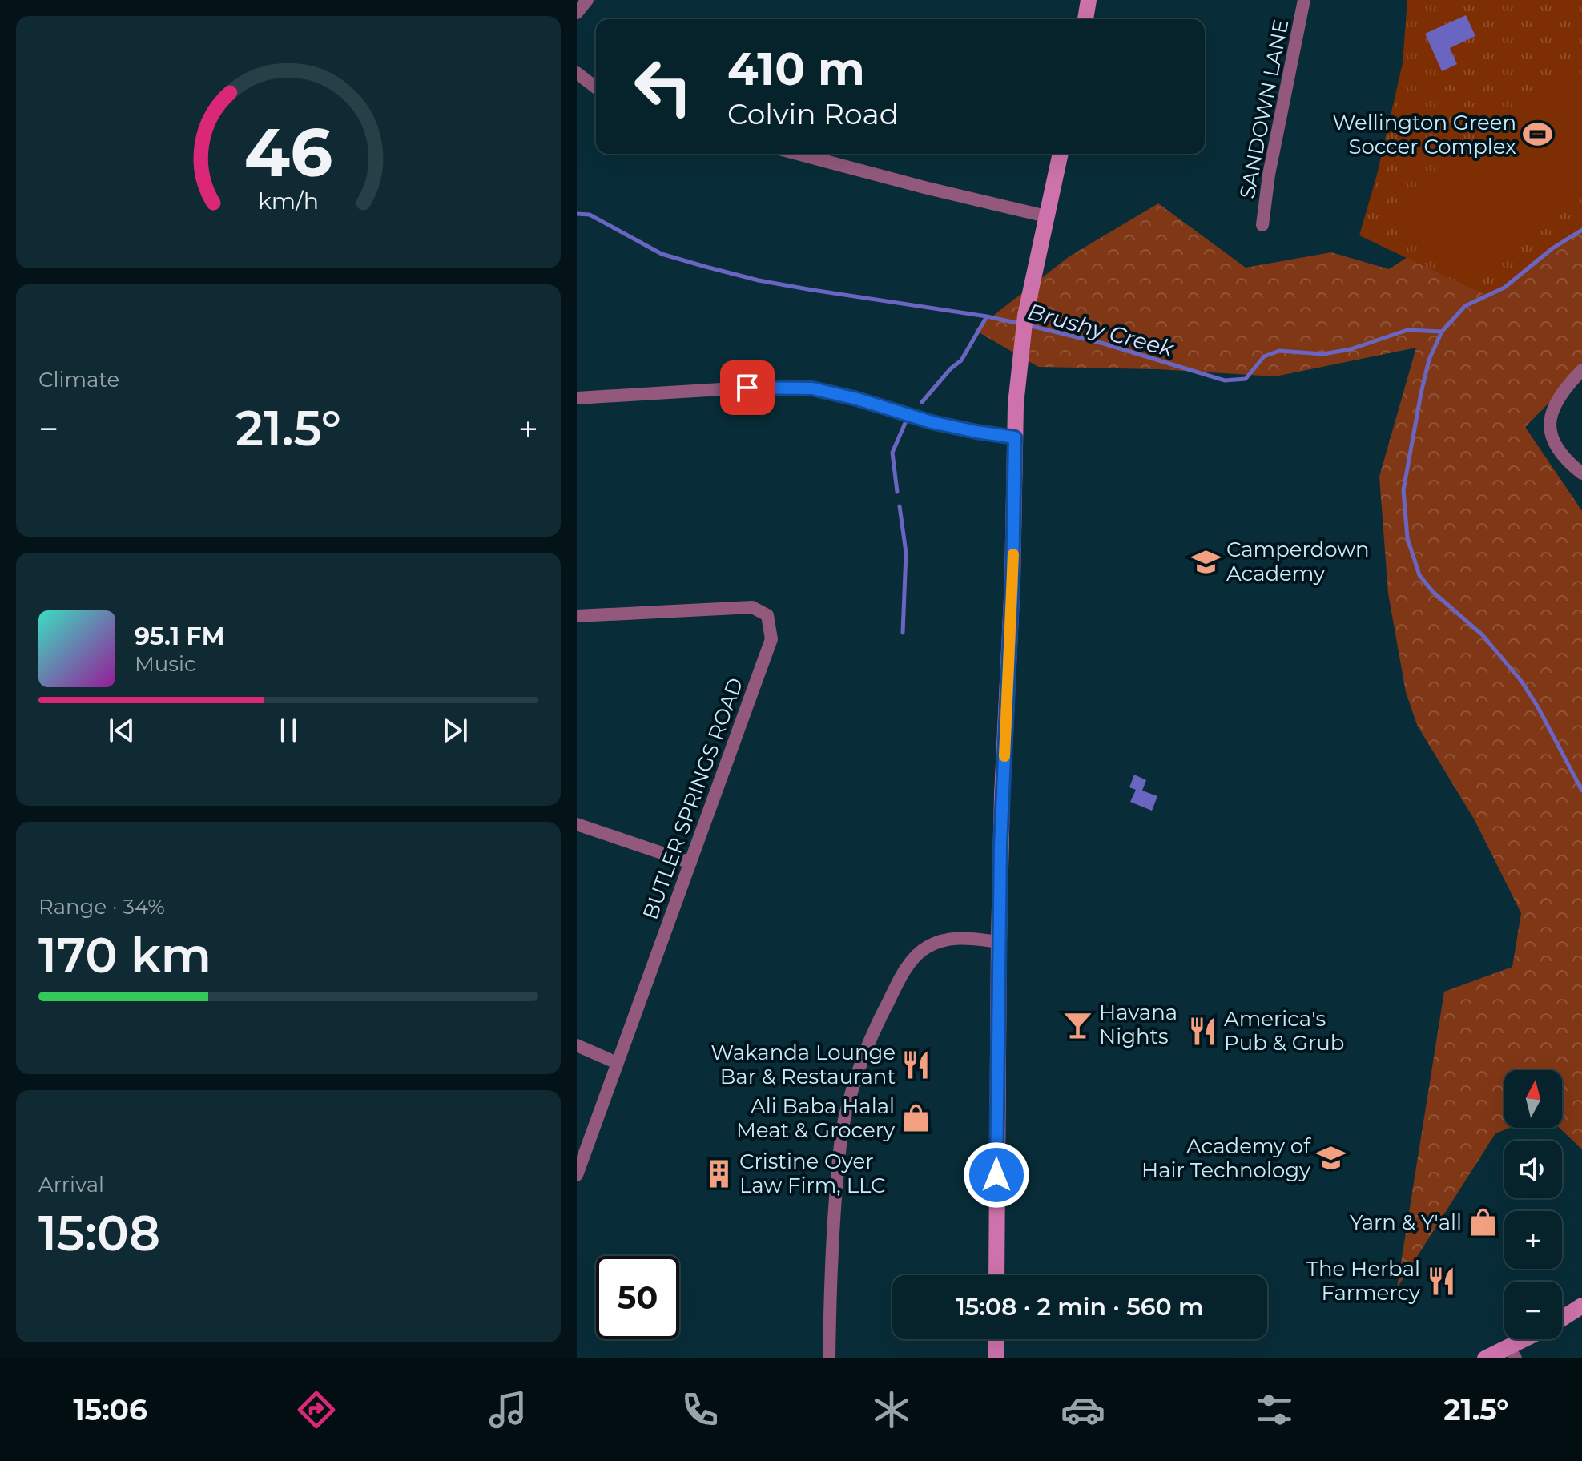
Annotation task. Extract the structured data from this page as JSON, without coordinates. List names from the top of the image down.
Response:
{
  "streets": {
    "street": ["SANDOWN LANE", "BUTLER SPRINGS ROAD"]
  },
  "water": ["Brushy Creek"],
  "places": {
    "sports": ["Wellington Green Soccer Complex"],
    "school or university": ["Camperdown Academy", "Academy of Hair Technology"],
    "bar": ["Havana Nights"],
    "restaurant": ["America's Pub & Grub", "Wakanda Lounge Bar & Restaurant", "The Herbal Farmercy"],
    "shop": ["Ali Baba Halal Meat & Grocery", "Yarn & Y'all"],
    "building": ["Cristine Oyer Law Firm, LLC"]
  },
  "north": "top",
  "page": {
    "turn": ["410 m", "Colvin Road"],
    "tile": [
      "Climate",
      ["Range · 34%", "170 km"],
      ["Arrival", "15:08"]
    ],
    "heat": ["−", "21.5°", "+"],
    "song": ["95.1 FM", "Music"],
    "map_buttons": ["+", "−"],
    "limit": "50",
    "trip": "15:08 · 2 min · 560 m",
    "tabs": ["15:06", "21.5°"],
    "gauge": ["46", "km/h"]
  }
}
